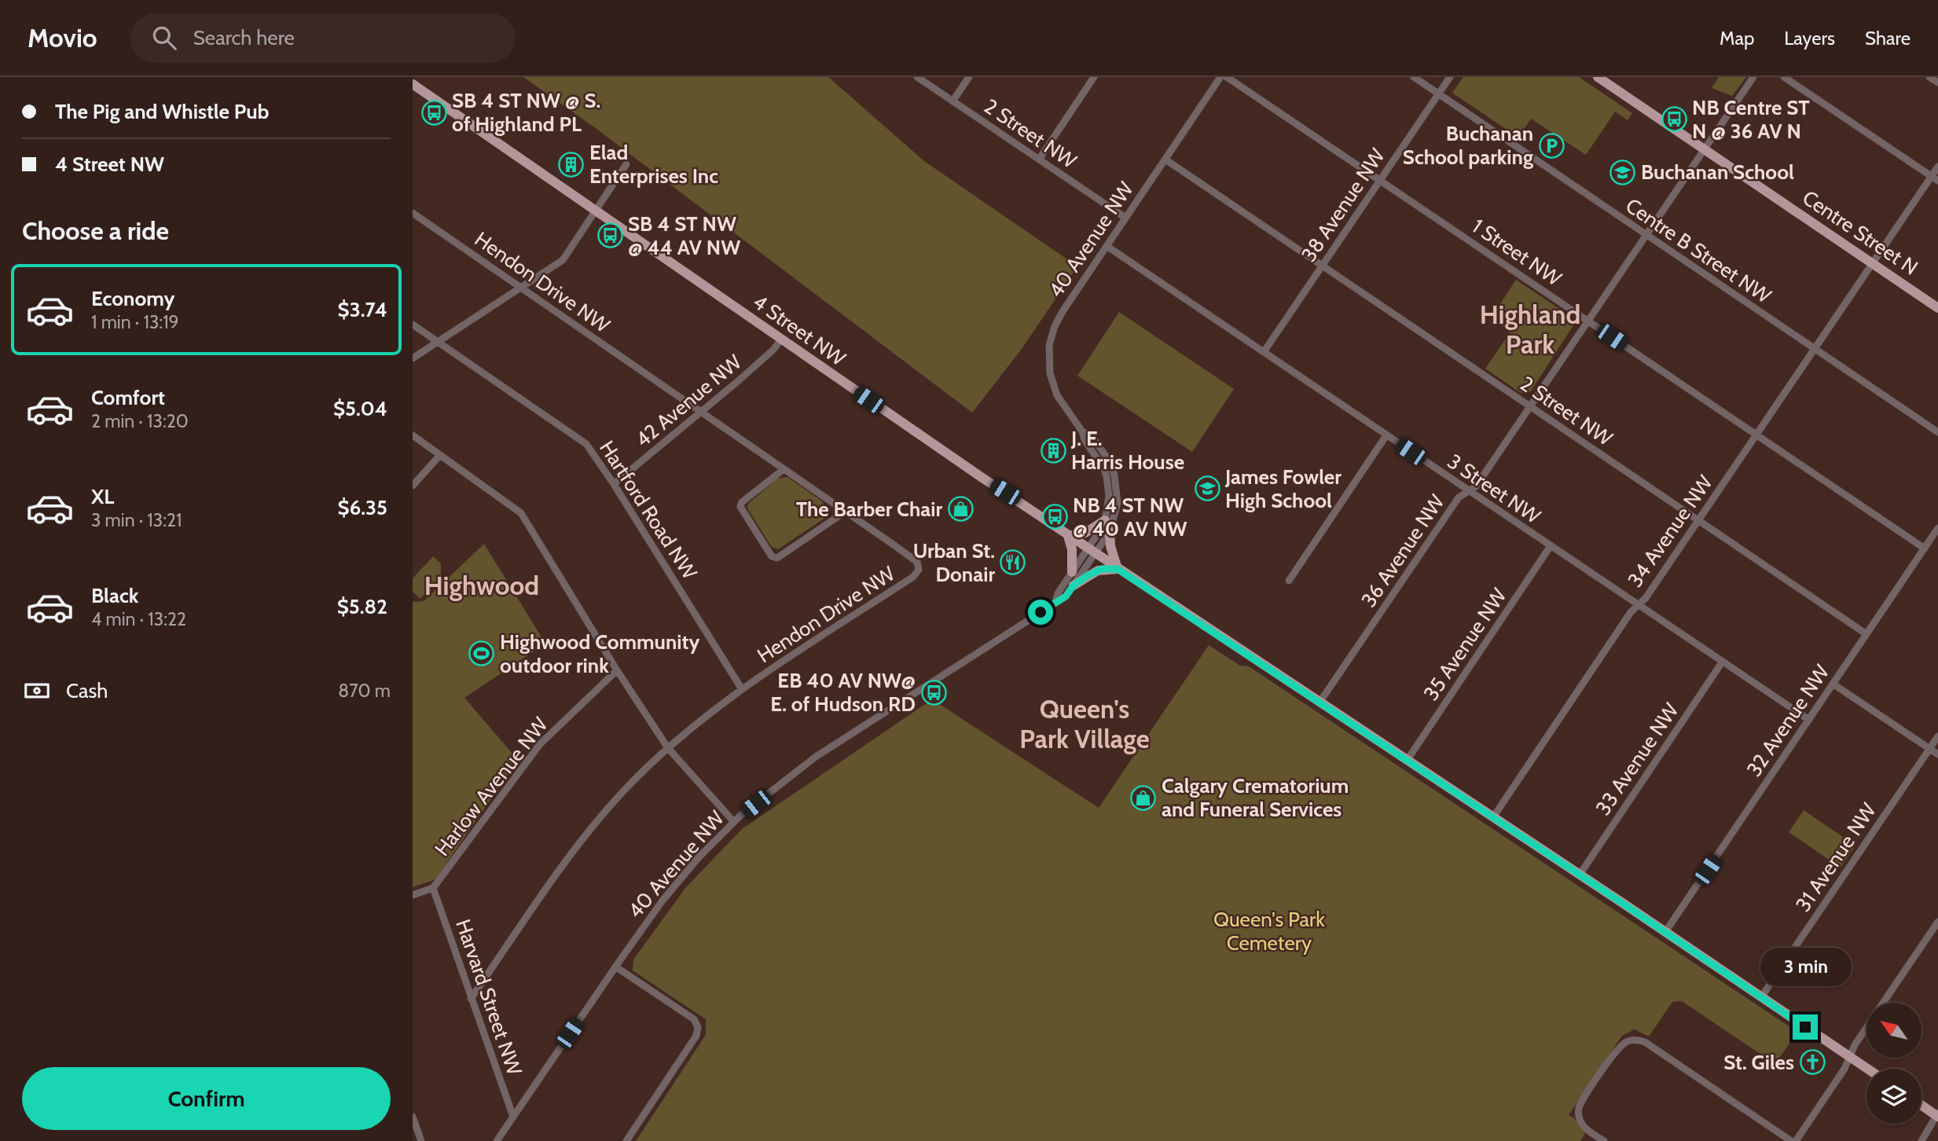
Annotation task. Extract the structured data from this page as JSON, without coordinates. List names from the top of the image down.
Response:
{
  "streets": {
    "main road": ["Centre Street N", "4 Street NW"],
    "street": [
      "2 Street NW",
      "38 Avenue NW",
      "40 Avenue NW",
      "Centre B Street NW",
      "1 Street NW",
      "Hendon Drive NW",
      "42 Avenue NW",
      "3 Street NW",
      "Hartford Road NW",
      "34 Avenue NW",
      "36 Avenue NW",
      "35 Avenue NW",
      "32 Avenue NW",
      "33 Avenue NW",
      "Harlow Avenue NW",
      "31 Avenue NW",
      "Harvard Street NW"
    ]
  },
  "crossings": [
    ["2 Street NW", "38 Avenue NW"],
    ["2 Street NW", "40 Avenue NW"],
    ["2 Street NW", "34 Avenue NW"],
    ["2 Street NW", "36 Avenue NW"],
    ["2 Street NW", "32 Avenue NW"],
    ["38 Avenue NW", "Centre B Street NW"],
    ["38 Avenue NW", "1 Street NW"],
    ["38 Avenue NW", "3 Street NW"],
    ["Centre Street N", "34 Avenue NW"],
    ["Centre Street N", "36 Avenue NW"],
    ["40 Avenue NW", "4 Street NW"],
    ["40 Avenue NW", "3 Street NW"],
    ["40 Avenue NW", "Harvard Street NW"],
    ["Centre B Street NW", "34 Avenue NW"],
    ["Centre B Street NW", "36 Avenue NW"],
    ["1 Street NW", "34 Avenue NW"],
    ["1 Street NW", "36 Avenue NW"],
    ["1 Street NW", "32 Avenue NW"],
    ["Hendon Drive NW", "42 Avenue NW"],
    ["Hendon Drive NW", "Hartford Road NW"],
    ["Hendon Drive NW", "Harvard Street NW"],
    ["4 Street NW", "42 Avenue NW"],
    ["4 Street NW", "34 Avenue NW"],
    ["4 Street NW", "36 Avenue NW"],
    ["4 Street NW", "35 Avenue NW"],
    ["4 Street NW", "32 Avenue NW"],
    ["4 Street NW", "33 Avenue NW"],
    ["4 Street NW", "31 Avenue NW"],
    ["42 Avenue NW", "Hartford Road NW"],
    ["3 Street NW", "34 Avenue NW"],
    ["3 Street NW", "36 Avenue NW"],
    ["3 Street NW", "35 Avenue NW"],
    ["3 Street NW", "32 Avenue NW"],
    ["3 Street NW", "33 Avenue NW"],
    ["Harlow Avenue NW", "Harvard Street NW"]
  ],
  "districts": ["Highland Park", "Highwood", "Queen's Park Village"],
  "parks": ["Queen's Park Cemetery"],
  "places": {
    "bus stop": [
      "SB 4 ST NW @ S. of Highland PL",
      "NB Centre ST N @ 36 AV N",
      "SB 4 ST NW @ 44 AV NW",
      "NB 4 ST NW @ 40 AV NW",
      "EB 40 AV NW@ E. of Hudson RD"
    ],
    "parking": ["Buchanan School parking"],
    "building": ["Elad Enterprises Inc", "J. E. Harris House"],
    "school or university": ["Buchanan School", "James Fowler High School"],
    "shop": ["The Barber Chair", "Calgary Crematorium and Funeral Services"],
    "restaurant": ["Urban St. Donair"],
    "sports": ["Highwood Community outdoor rink"],
    "church": ["St. Giles"]
  },
  "north": "top left",
  "page": {
    "header": "Movio",
    "search": "Search here",
    "nav": ["Map", "Layers", "Share"],
    "banner": ["The Pig and Whistle Pub", "4 Street NW"],
    "heading": "Choose a ride",
    "list": [
      {
        "name": "Economy",
        "note": "1 min · 13:19",
        "value": "$3.74"
      },
      {
        "name": "Comfort",
        "note": "2 min · 13:20",
        "value": "$5.04"
      },
      {
        "name": "XL",
        "note": "3 min · 13:21",
        "value": "$6.35"
      },
      {
        "name": "Black",
        "note": "4 min · 13:22",
        "value": "$5.82"
      }
    ],
    "pay": ["Cash", "870 m"],
    "bubble": "3 min",
    "buttons": "Confirm"
  }
}
